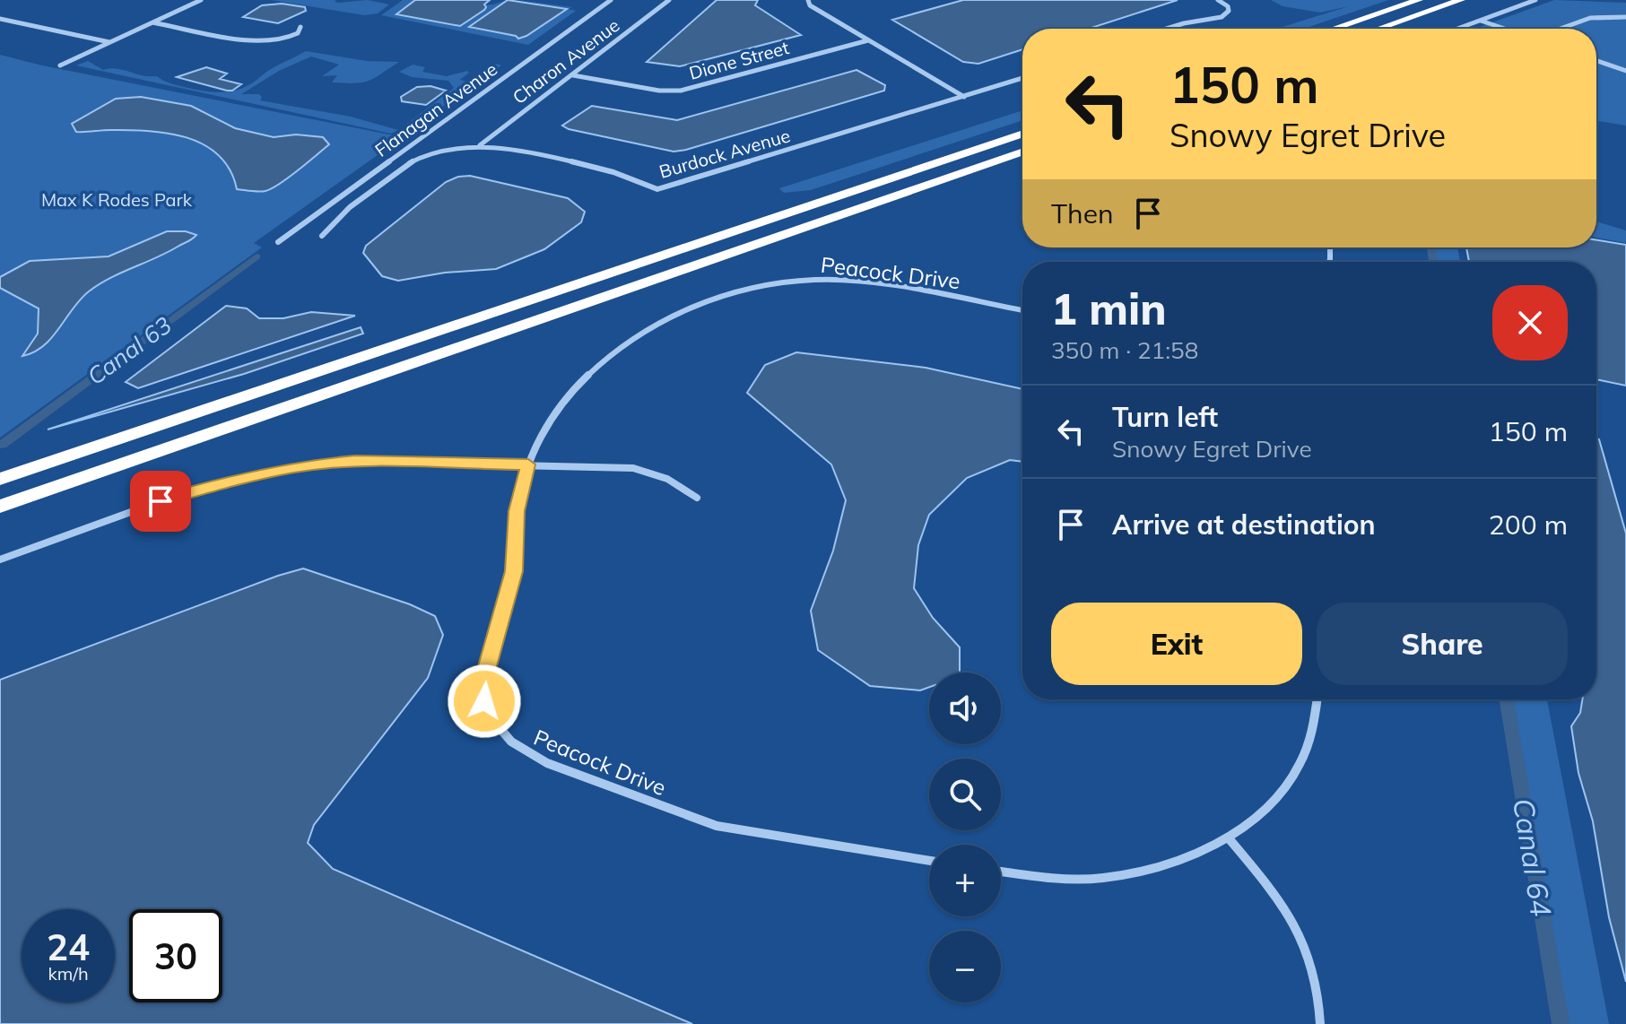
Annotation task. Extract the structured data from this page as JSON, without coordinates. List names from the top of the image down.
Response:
{
  "streets": {
    "street": [
      "Dione Street",
      "Charon Avenue",
      "Flanagan Avenue",
      "Burdock Avenue",
      "Peacock Drive"
    ]
  },
  "crossings": [
    ["Dione Street", "Charon Avenue"],
    ["Charon Avenue", "Burdock Avenue"]
  ],
  "water": ["Canal 63", "Canal 64"],
  "parks": ["Max K Rodes Park"],
  "page": {
    "turn": ["150 m", "Snowy Egret Drive"],
    "then": "Then",
    "heading": ["1 min", "350 m · 21:58"],
    "list": [
      {
        "name": "Turn left",
        "note": "Snowy Egret Drive",
        "value": "150 m"
      },
      {
        "name": "Arrive at destination",
        "value": "200 m"
      }
    ],
    "buttons": ["Exit", "Share"],
    "map_buttons": ["+", "−"],
    "speed": "24 km/h",
    "limit": "30"
  }
}
